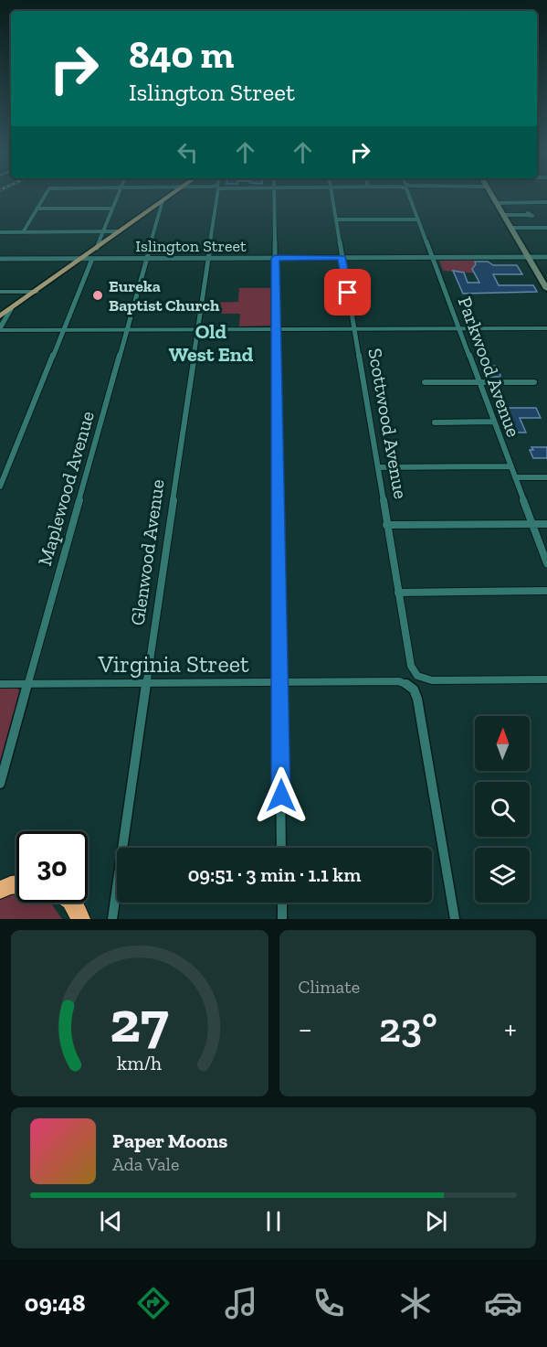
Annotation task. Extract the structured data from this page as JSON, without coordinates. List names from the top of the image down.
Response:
{
  "streets": {
    "street": [
      "Islington Street",
      "Parkwood Avenue",
      "Scottwood Avenue",
      "Maplewood Avenue",
      "Glenwood Avenue",
      "Virginia Street"
    ]
  },
  "crossings": [
    ["Islington Street", "Parkwood Avenue"],
    ["Islington Street", "Scottwood Avenue"],
    ["Islington Street", "Maplewood Avenue"],
    ["Islington Street", "Glenwood Avenue"],
    ["Maplewood Avenue", "Virginia Street"],
    ["Glenwood Avenue", "Virginia Street"]
  ],
  "districts": ["Old West End"],
  "places": ["Eureka Baptist Church"],
  "north": "top",
  "page": {
    "turn": ["840 m", "Islington Street"],
    "limit": "30",
    "trip": "09:51 · 3 min · 1.1 km",
    "tile": "Climate",
    "heat": ["−", "23°", "+"],
    "song": ["Paper Moons", "Ada Vale"],
    "tabs": "09:48",
    "gauge": ["27", "km/h"]
  }
}
